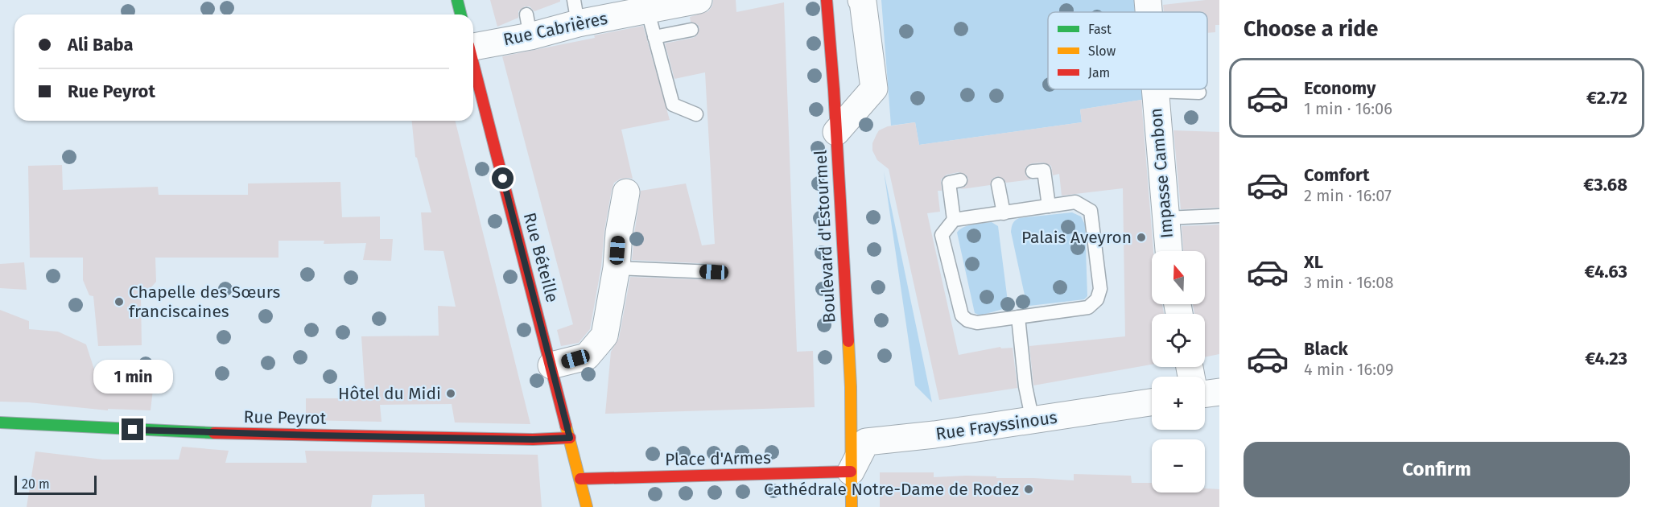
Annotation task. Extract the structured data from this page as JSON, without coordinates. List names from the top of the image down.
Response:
{
  "streets": {
    "main road": [
      "Boulevard d'Estourmel",
      "Rue Béteille",
      "Rue Peyrot",
      "Place d'Armes"
    ],
    "street": ["Rue Cabrières", "Impasse Cambon", "Rue Frayssinous"]
  },
  "crossings": [
    ["Boulevard d'Estourmel", "Rue Frayssinous"],
    ["Boulevard d'Estourmel", "Place d'Armes"],
    ["Rue Béteille", "Rue Peyrot"],
    ["Rue Béteille", "Place d'Armes"],
    ["Rue Frayssinous", "Place d'Armes"]
  ],
  "places": [
    "Palais Aveyron",
    "Chapelle des Sœurs franciscaines",
    "Hôtel du Midi",
    "Cathédrale Notre-Dame de Rodez"
  ],
  "legend": ["Fast", "Slow", "Jam"],
  "scale_bar": "20 m",
  "north": "top",
  "page": {
    "heading": "Choose a ride",
    "banner": ["Ali Baba", "Rue Peyrot"],
    "list": [
      {
        "name": "Economy",
        "note": "1 min · 16:06",
        "value": "€2.72"
      },
      {
        "name": "Comfort",
        "note": "2 min · 16:07",
        "value": "€3.68"
      },
      {
        "name": "XL",
        "note": "3 min · 16:08",
        "value": "€4.63"
      },
      {
        "name": "Black",
        "note": "4 min · 16:09",
        "value": "€4.23"
      }
    ],
    "map_buttons": ["+", "−"],
    "bubble": "1 min",
    "buttons": "Confirm",
    "scale": "20 m"
  }
}
